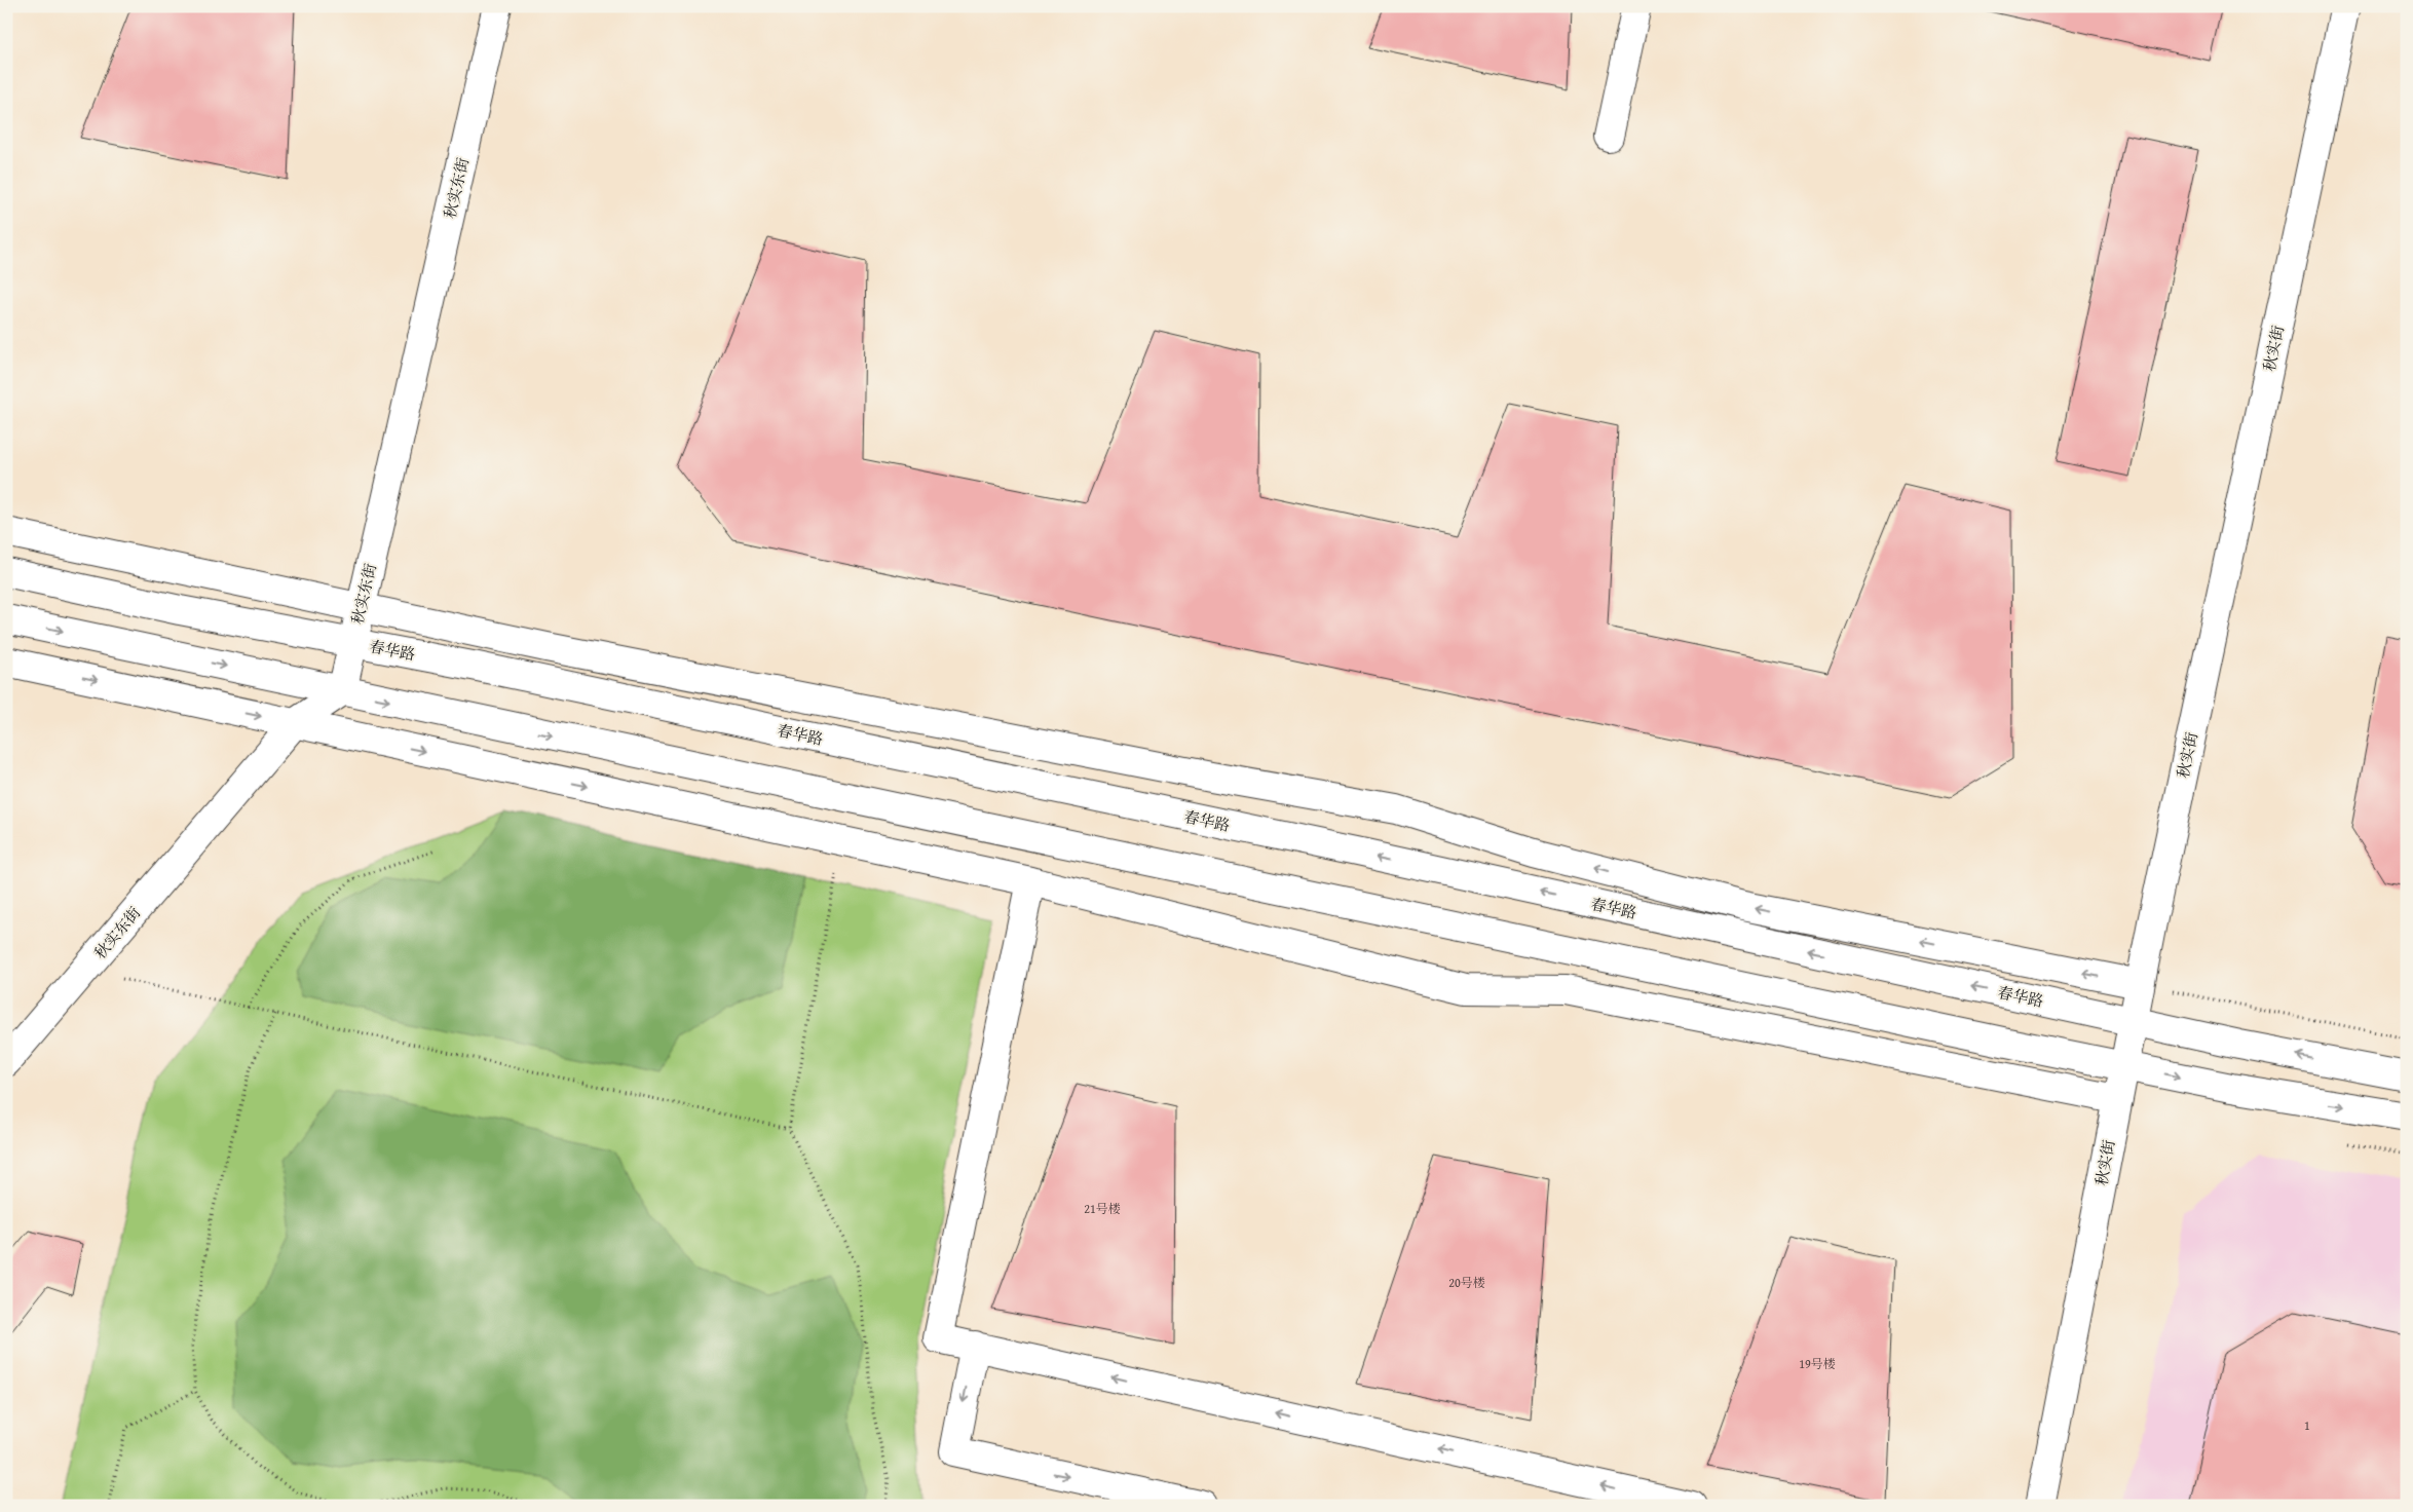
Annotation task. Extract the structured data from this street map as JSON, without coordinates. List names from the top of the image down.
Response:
{
  "streets": {
    "street": ["秋实东街", "秋实街", "春华路"]
  },
  "crossings": [
    ["秋实东街", "春华路"],
    ["秋实街", "春华路"]
  ],
  "house_numbers": [
    "21号楼",
    "20号楼",
    "19号楼",
    "1"
  ]
}
